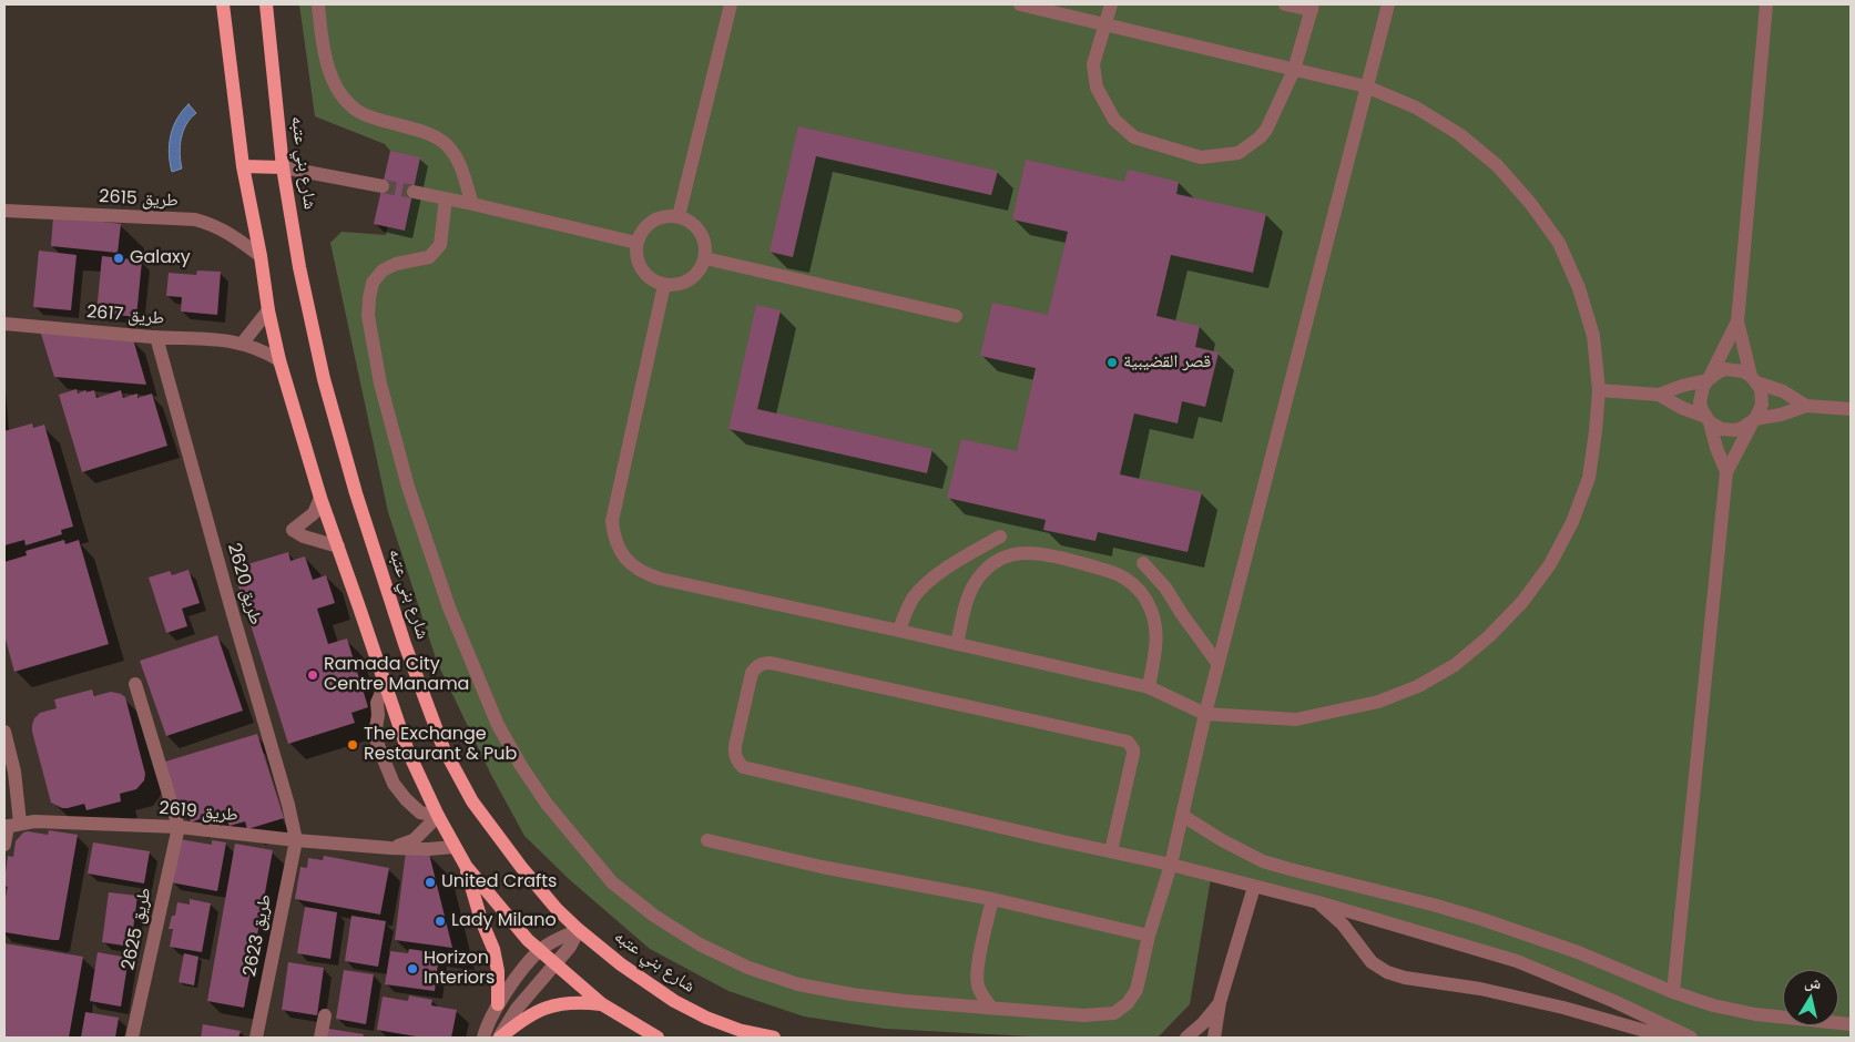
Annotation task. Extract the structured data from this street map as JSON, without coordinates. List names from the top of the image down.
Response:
{
  "streets": {
    "main road": ["شارع بني عتبه"],
    "street": [
      "طريق 2615",
      "طريق 2617",
      "طريق 2620",
      "طريق 2619",
      "طريق 2625",
      "طريق 2623"
    ]
  },
  "crossings": [
    ["طريق 2617", "طريق 2620"],
    ["طريق 2620", "طريق 2619"],
    ["طريق 2620", "طريق 2623"],
    ["طريق 2619", "طريق 2625"],
    ["طريق 2619", "طريق 2623"]
  ],
  "places": [
    "Galaxy",
    "قصر القضيبية",
    "Ramada City Centre Manama",
    "The Exchange Restaurant & Pub",
    "United Crafts",
    "Lady Milano",
    "Horizon Interiors"
  ],
  "north": "top"
}
